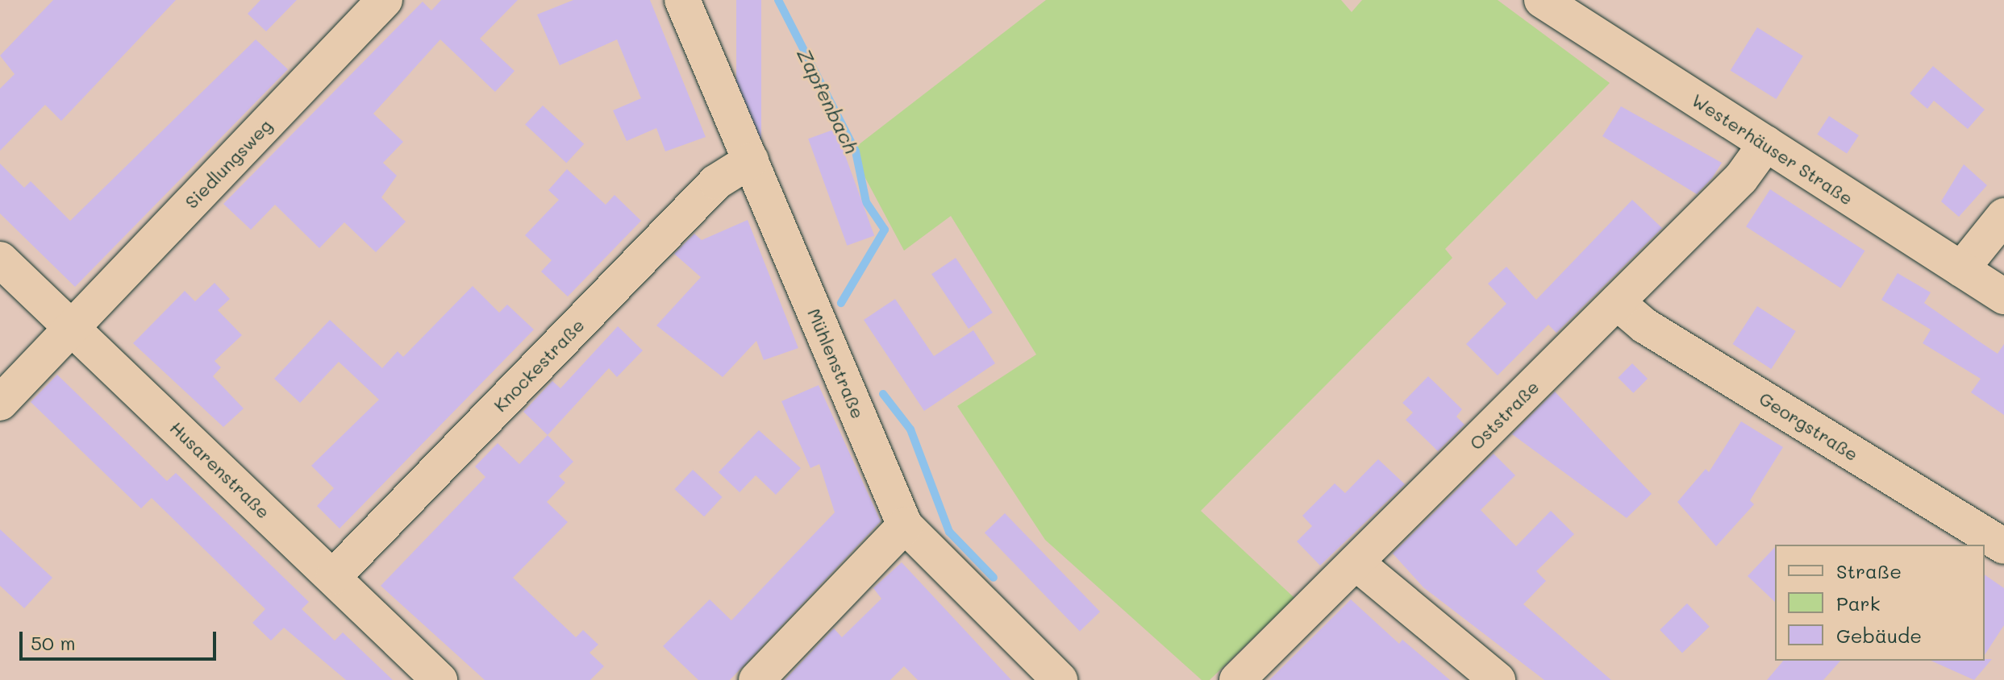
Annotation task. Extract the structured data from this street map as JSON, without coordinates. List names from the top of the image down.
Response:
{
  "streets": {
    "street": [
      "Westerhäuser Straße",
      "Siedlungsweg",
      "Mühlenstraße",
      "Knockestraße",
      "Oststraße",
      "Georgstraße",
      "Husarenstraße"
    ]
  },
  "crossings": [
    ["Westerhäuser Straße", "Oststraße"],
    ["Siedlungsweg", "Husarenstraße"],
    ["Mühlenstraße", "Knockestraße"],
    ["Knockestraße", "Husarenstraße"],
    ["Oststraße", "Georgstraße"]
  ],
  "water": ["Zapfenbach"],
  "legend": ["Straße", "Park", "Gebäude"],
  "scale_bar": "50 m"
}
